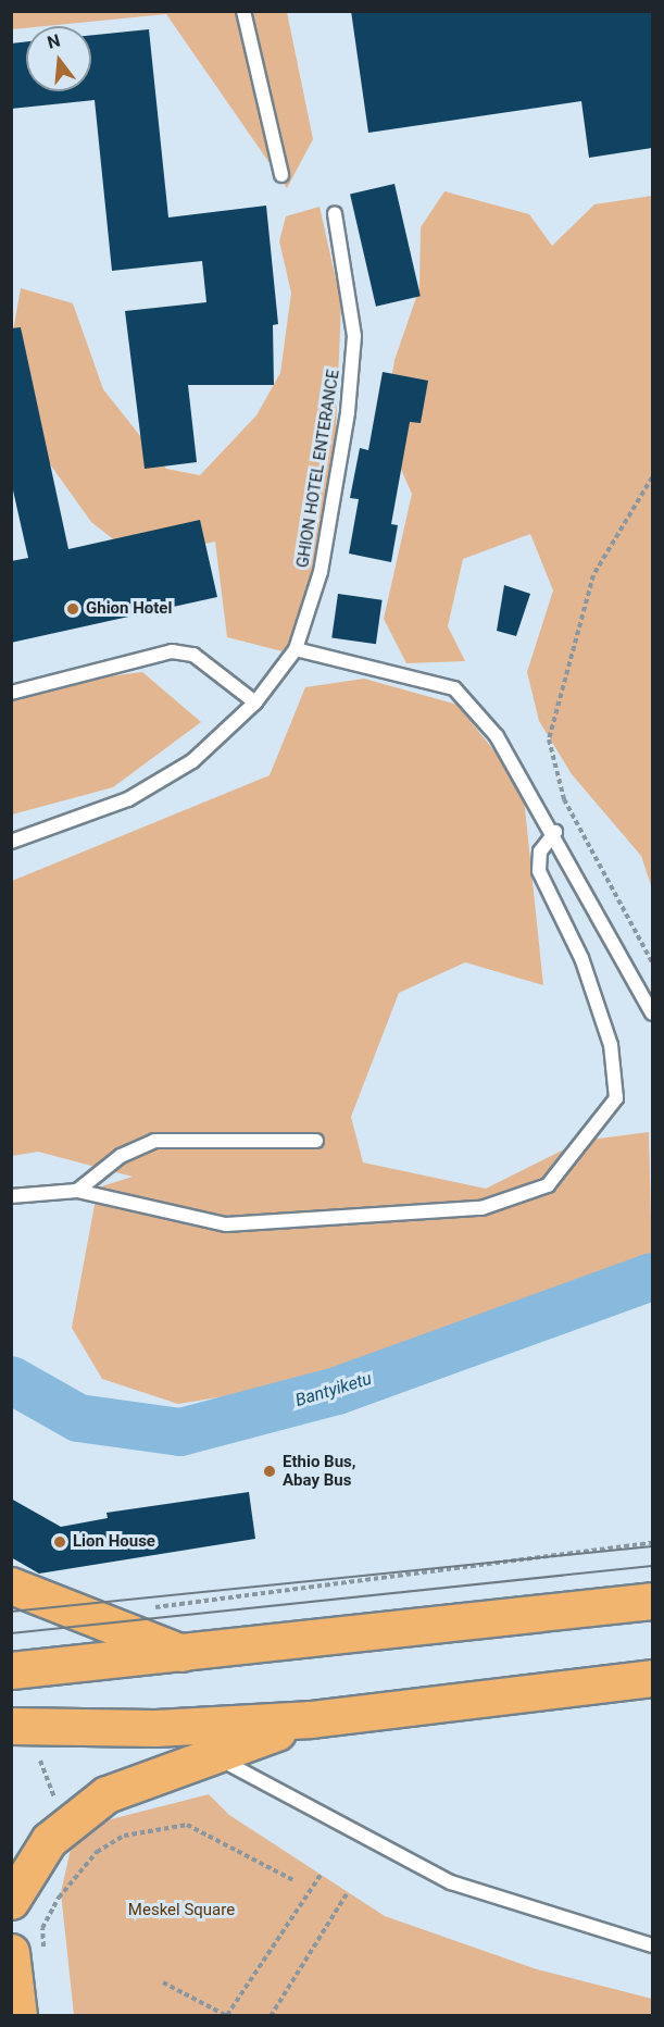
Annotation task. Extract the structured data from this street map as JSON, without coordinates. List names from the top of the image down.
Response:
{
  "streets": {
    "lane": ["GHION HOTEL ENTERANCE"]
  },
  "water": ["Bantyiketu"],
  "parks": ["Meskel Square"],
  "places": ["Ghion Hotel", "Ethio Bus, Abay Bus", "Lion House"],
  "north": "top"
}
